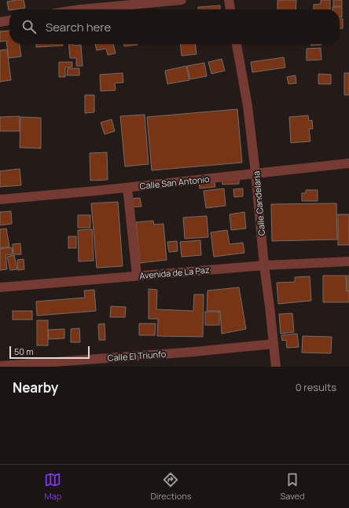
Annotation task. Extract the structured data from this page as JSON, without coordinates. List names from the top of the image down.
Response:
{
  "streets": {
    "street": [
      "Calle San Antonio",
      "Calle Candelaria",
      "Avenida de La Paz",
      "Calle El Triunfo"
    ]
  },
  "crossings": [
    ["Calle San Antonio", "Calle Candelaria"],
    ["Calle Candelaria", "Avenida de La Paz"],
    ["Calle Candelaria", "Calle El Triunfo"]
  ],
  "scale_bar": "50 m",
  "page": {
    "search": "Search here",
    "scale": "50 m",
    "heading": ["Nearby", "0 results"],
    "nav": ["Map", "Directions", "Saved"]
  }
}
